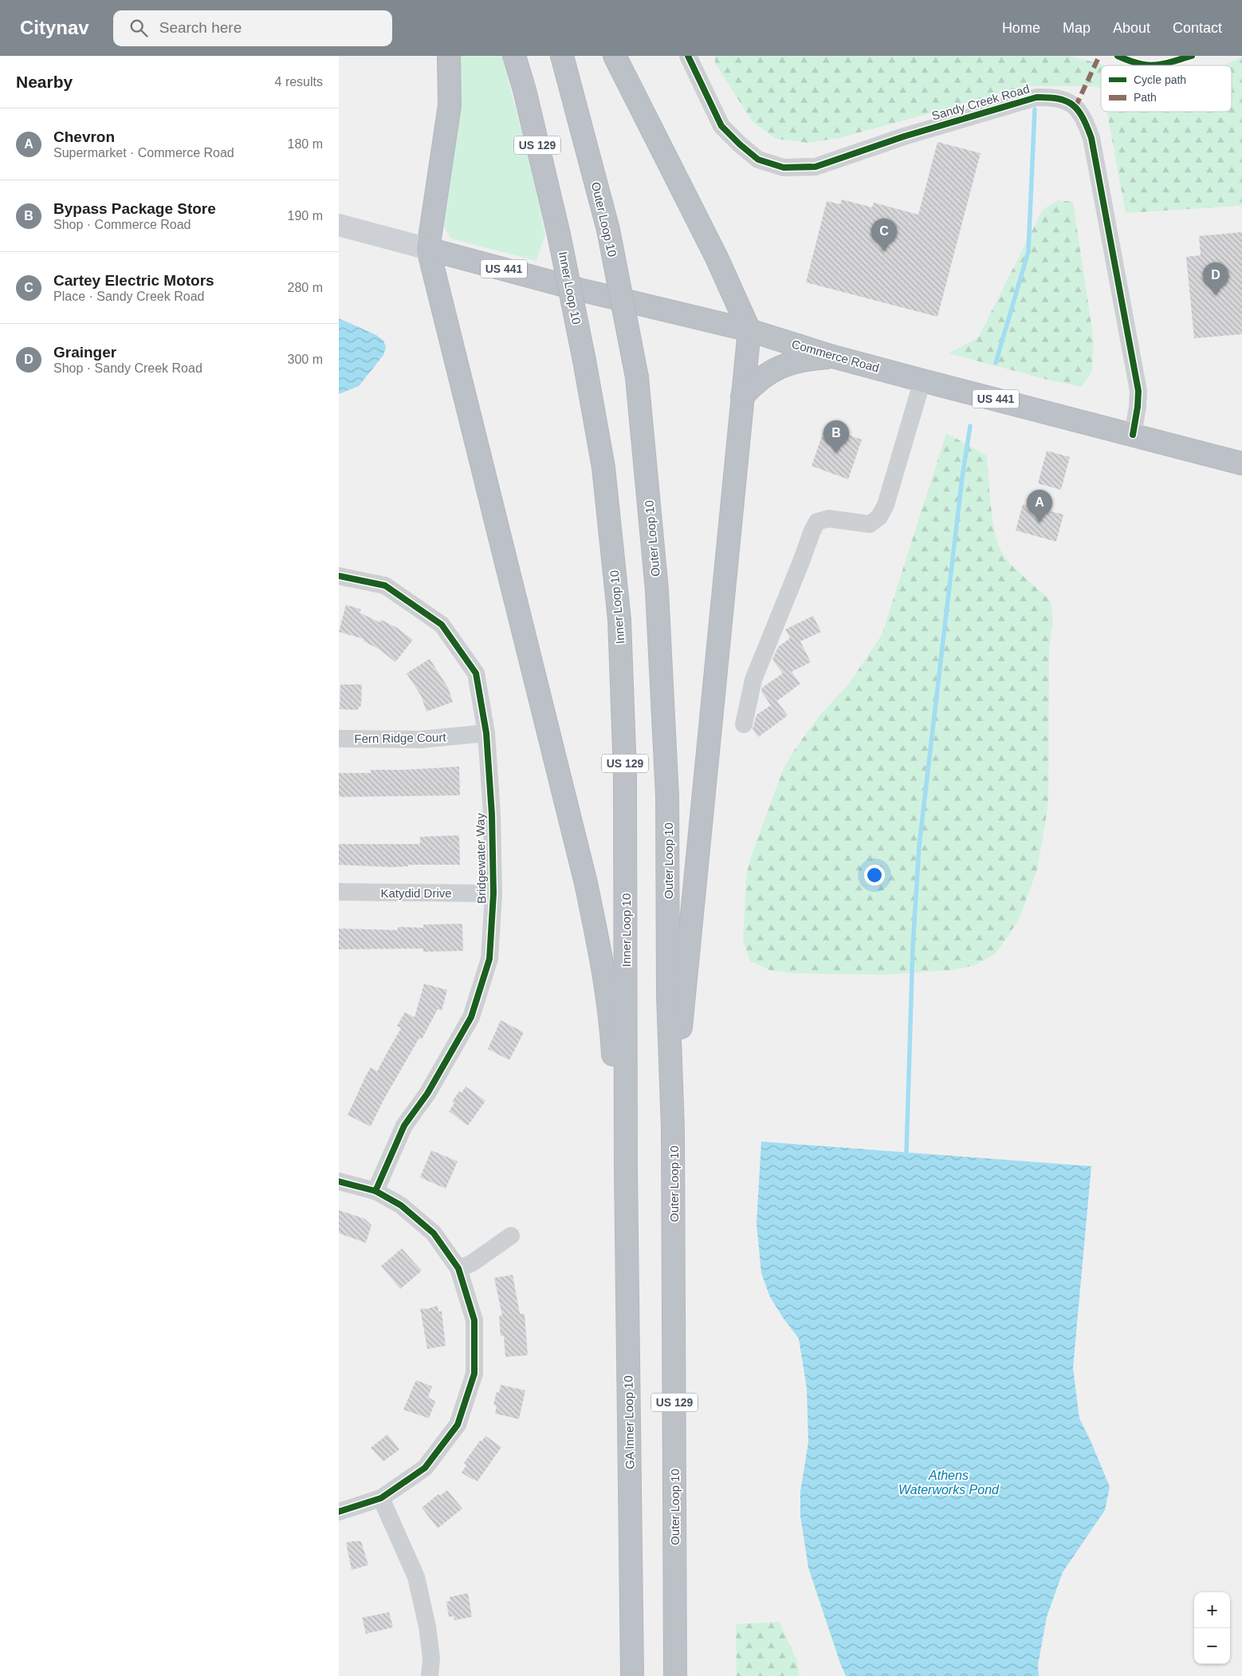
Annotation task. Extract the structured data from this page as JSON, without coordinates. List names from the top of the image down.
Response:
{
  "streets": {
    "highway": [
      "US 129",
      "Outer Loop 10",
      "US 441",
      "Inner Loop 10",
      "Commerce Road",
      "GA Inner Loop 10"
    ],
    "street": [
      "Sandy Creek Road",
      "Fern Ridge Court",
      "Bridgewater Way",
      "Katydid Drive"
    ]
  },
  "crossings": [
    ["Sandy Creek Road", "Commerce Road"],
    ["Inner Loop 10", "GA Inner Loop 10"],
    ["Fern Ridge Court", "Bridgewater Way"],
    ["Bridgewater Way", "Katydid Drive"]
  ],
  "water": ["Athens Waterworks Pond"],
  "legend": ["Cycle path", "Path"],
  "page": {
    "header": "Citynav",
    "search": "Search here",
    "nav": [
      "Home",
      "Map",
      "About",
      "Contact"
    ],
    "heading": ["Nearby", "4 results"],
    "list": [
      {
        "mark": "A",
        "name": "Chevron",
        "note": "Supermarket · Commerce Road",
        "value": "180 m"
      },
      {
        "mark": "B",
        "name": "Bypass Package Store",
        "note": "Shop · Commerce Road",
        "value": "190 m"
      },
      {
        "mark": "C",
        "name": "Cartey Electric Motors",
        "note": "Place · Sandy Creek Road",
        "value": "280 m"
      },
      {
        "mark": "D",
        "name": "Grainger",
        "note": "Shop · Sandy Creek Road",
        "value": "300 m"
      }
    ],
    "pins": [
      "C",
      "D",
      "B",
      "A"
    ],
    "map_buttons": ["+", "−"]
  }
}
